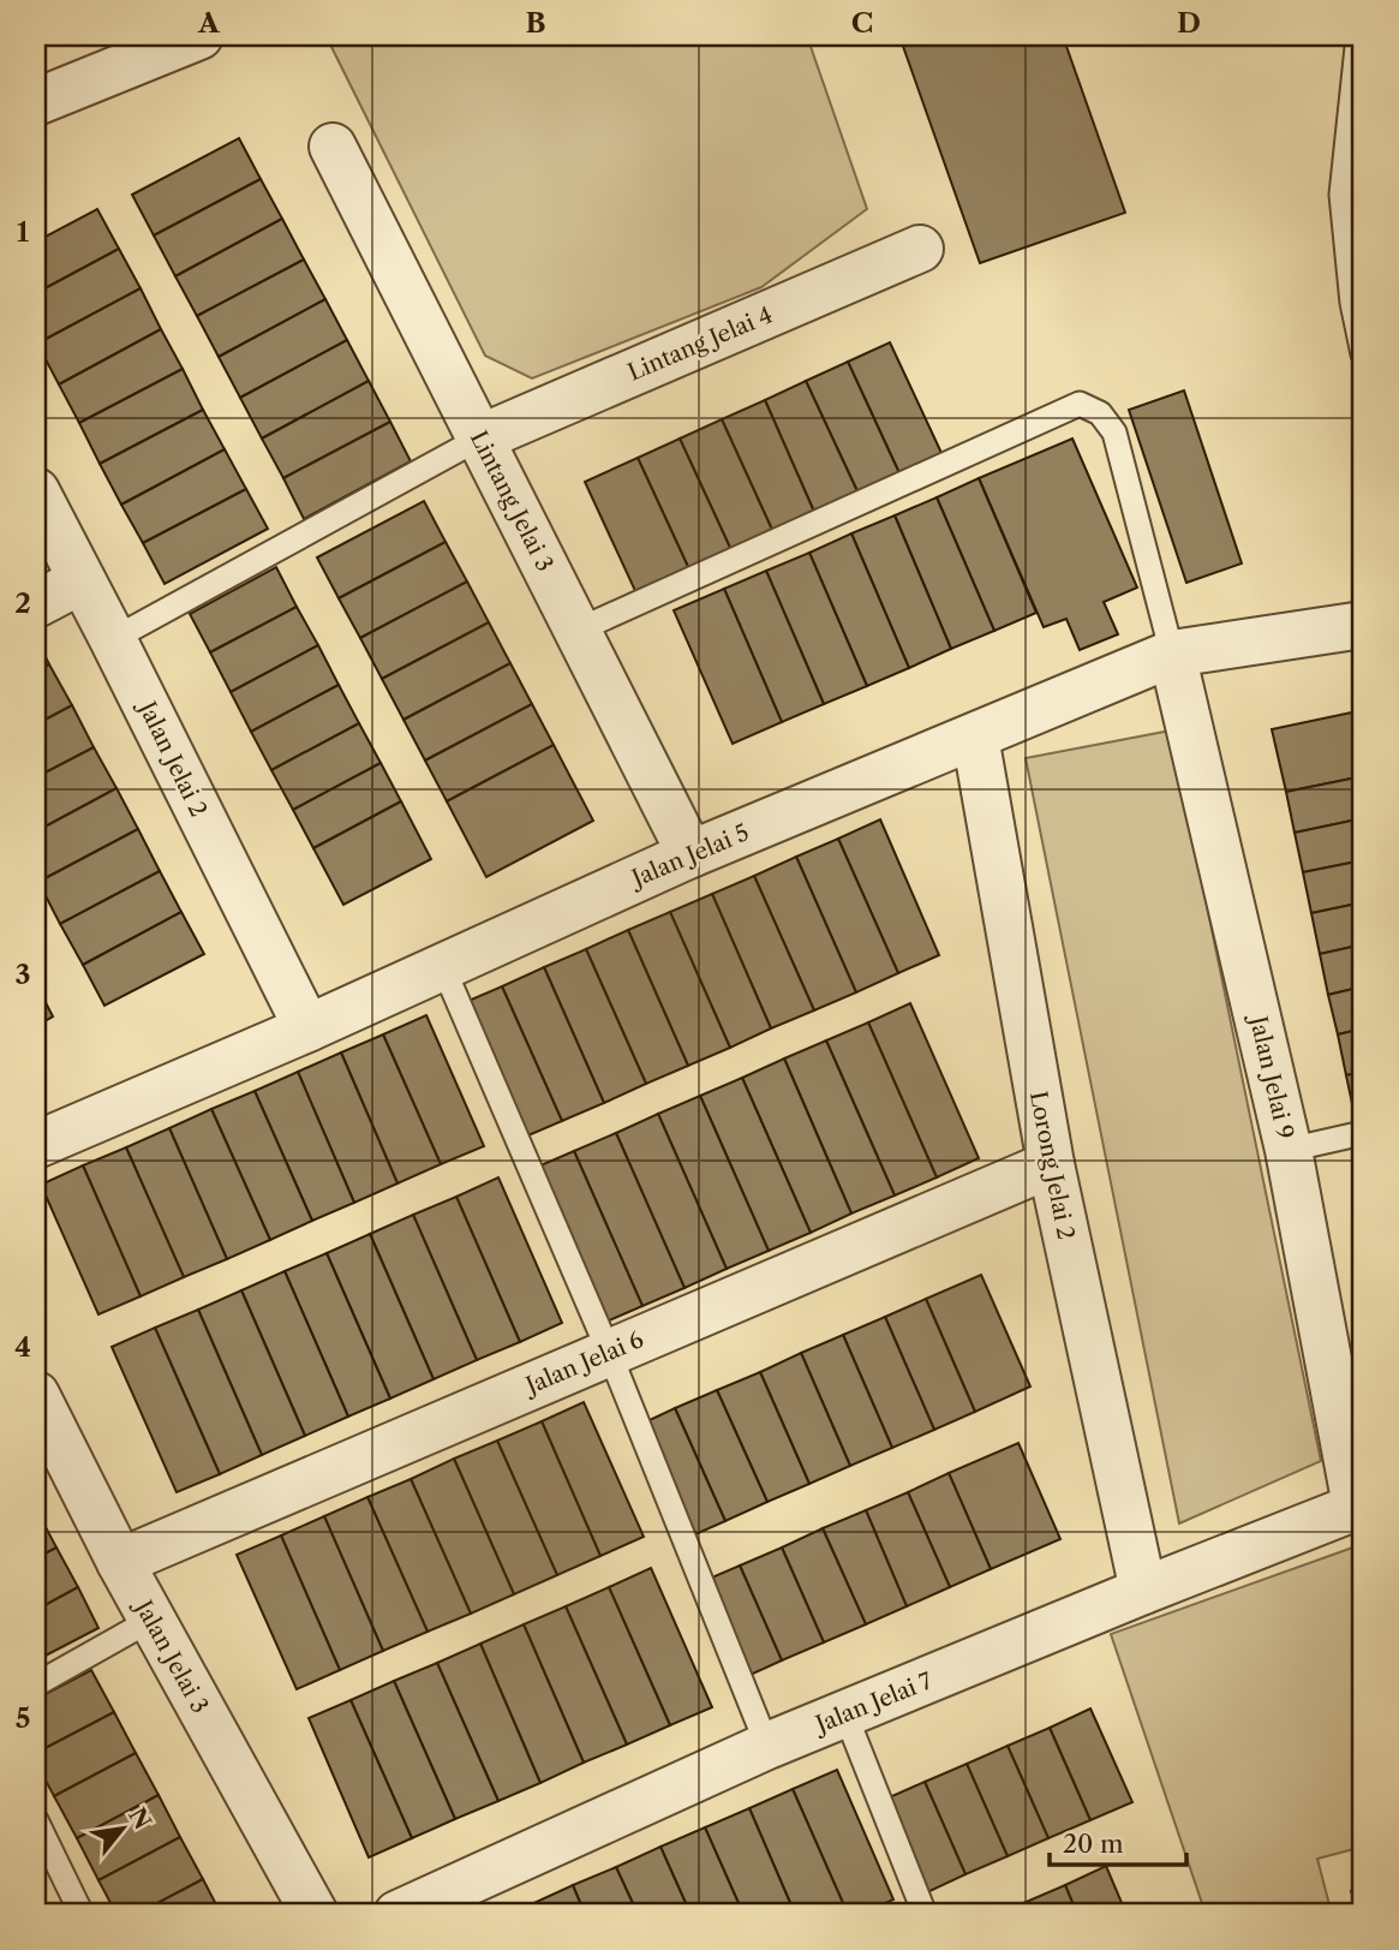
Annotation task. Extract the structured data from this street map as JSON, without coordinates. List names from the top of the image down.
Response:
{
  "streets": {
    "street": [
      "Lintang Jelai 4",
      "Lintang Jelai 3",
      "Jalan Jelai 2",
      "Jalan Jelai 5",
      "Jalan Jelai 9",
      "Lorong Jelai 2",
      "Jalan Jelai 6",
      "Jalan Jelai 3",
      "Jalan Jelai 7"
    ]
  },
  "crossings": [
    ["Lintang Jelai 4", "Lintang Jelai 3"],
    ["Lintang Jelai 3", "Jalan Jelai 5"],
    ["Jalan Jelai 2", "Jalan Jelai 5"],
    ["Jalan Jelai 5", "Jalan Jelai 9"],
    ["Jalan Jelai 5", "Lorong Jelai 2"],
    ["Jalan Jelai 9", "Jalan Jelai 7"],
    ["Lorong Jelai 2", "Jalan Jelai 6"],
    ["Lorong Jelai 2", "Jalan Jelai 7"],
    ["Jalan Jelai 6", "Jalan Jelai 3"]
  ],
  "scale_bar": "20 m",
  "north": "top right",
  "grid": {
    "columns": [
      "A",
      "B",
      "C",
      "D"
    ],
    "rows": [
      "1",
      "2",
      "3",
      "4",
      "5"
    ]
  }
}
